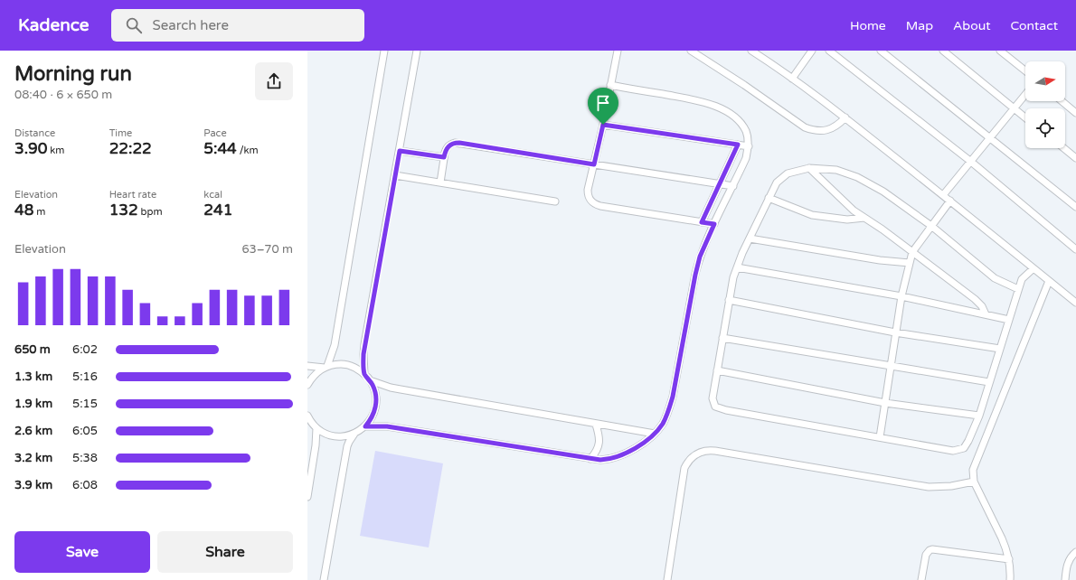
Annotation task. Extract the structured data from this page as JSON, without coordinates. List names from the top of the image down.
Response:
{
  "north": "right",
  "page": {
    "header": "Kadence",
    "search": "Search here",
    "nav": [
      "Home",
      "Map",
      "About",
      "Contact"
    ],
    "heading": ["Morning run", "08:40 · 6 × 650 m"],
    "stats": [
      ["Distance", "3.90 km"],
      ["Time", "22:22"],
      ["Pace", "5:44 /km"],
      ["Elevation", "48 m"],
      ["Heart rate", "132 bpm"],
      ["kcal", "241"]
    ],
    "chart": ["Elevation", "63–70 m"],
    "list": [
      {
        "name": "650 m",
        "note": "6:02"
      },
      {
        "name": "1.3 km",
        "note": "5:16"
      },
      {
        "name": "1.9 km",
        "note": "5:15"
      },
      {
        "name": "2.6 km",
        "note": "6:05"
      },
      {
        "name": "3.2 km",
        "note": "5:38"
      },
      {
        "name": "3.9 km",
        "note": "6:08"
      }
    ],
    "buttons": ["Save", "Share"]
  }
}
